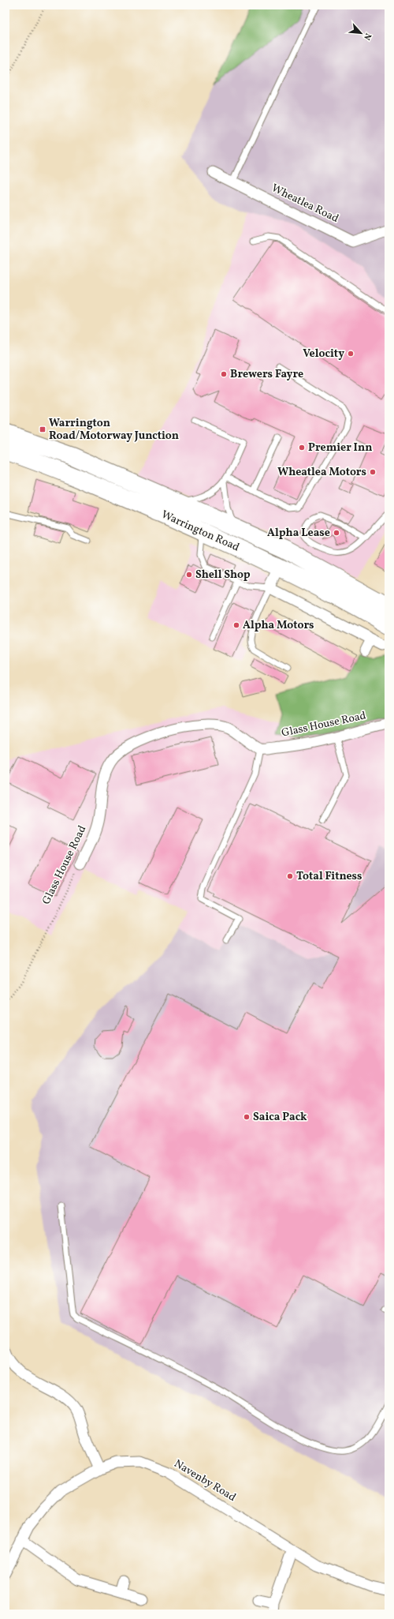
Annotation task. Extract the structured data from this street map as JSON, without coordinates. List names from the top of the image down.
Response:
{
  "streets": {
    "highway": ["Warrington Road"],
    "street": ["Wheatlea Road", "Glass House Road", "Navenby Road"]
  },
  "places": {
    "other": [
      "Velocity",
      "Brewers Fayre",
      "Premier Inn",
      "Wheatlea Motors",
      "Alpha Lease",
      "Shell Shop",
      "Alpha Motors",
      "Total Fitness",
      "Saica Pack"
    ],
    "transit": ["Warrington Road/Motorway Junction"]
  },
  "north": "bottom right"
}
